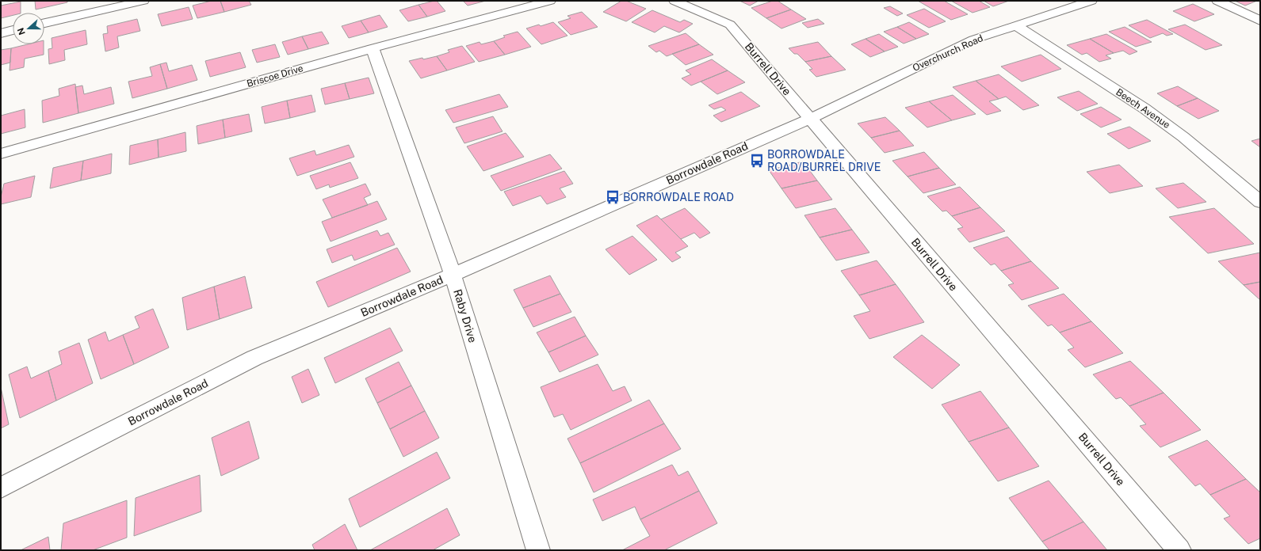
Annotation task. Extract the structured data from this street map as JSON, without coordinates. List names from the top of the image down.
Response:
{
  "streets": {
    "street": [
      "Overchurch Road",
      "Burrell Drive",
      "Briscoe Drive",
      "Beech Avenue",
      "Borrowdale Road",
      "Raby Drive"
    ]
  },
  "crossings": [
    ["Overchurch Road", "Burrell Drive"],
    ["Overchurch Road", "Beech Avenue"],
    ["Overchurch Road", "Borrowdale Road"],
    ["Burrell Drive", "Borrowdale Road"],
    ["Briscoe Drive", "Raby Drive"],
    ["Borrowdale Road", "Raby Drive"]
  ],
  "places": {
    "bus stop": ["BORROWDALE ROAD/BURREL DRIVE", "BORROWDALE ROAD"]
  },
  "north": "left"
}
